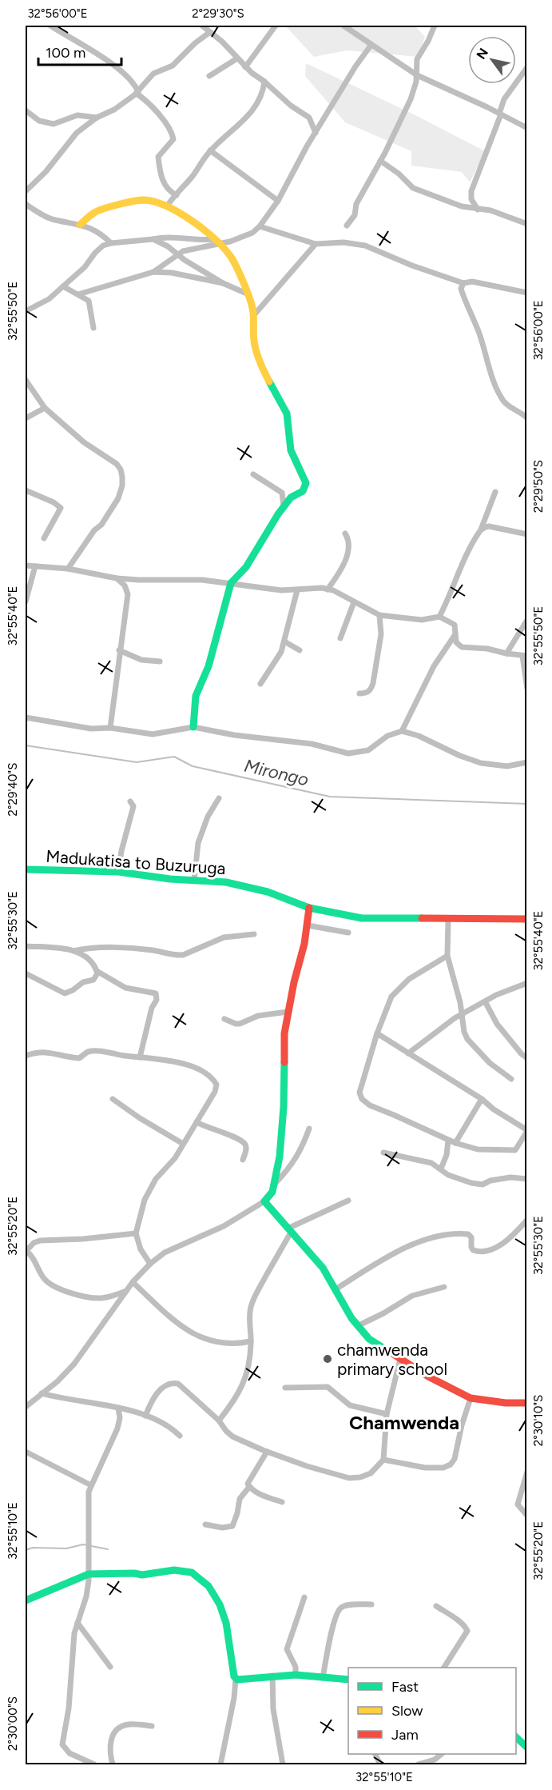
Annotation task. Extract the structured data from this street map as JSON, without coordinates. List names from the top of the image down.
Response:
{
  "streets": {
    "street": ["Madukatisa to Buzuruga"]
  },
  "districts": ["Chamwenda"],
  "water": ["Mirongo"],
  "places": ["chamwenda primary school"],
  "legend": ["Fast", "Slow", "Jam"],
  "scale_bar": "100 m",
  "north": "top left",
  "coordinates": [
    "32°56'00\"E",
    "2°29'30\"S",
    "32°55'50\"E",
    "2°29'50\"S",
    "32°55'40\"E",
    "2°29'40\"S",
    "32°55'30\"E",
    "32°55'20\"E",
    "2°30'10\"S",
    "32°55'10\"E",
    "2°30'00\"S"
  ]
}
